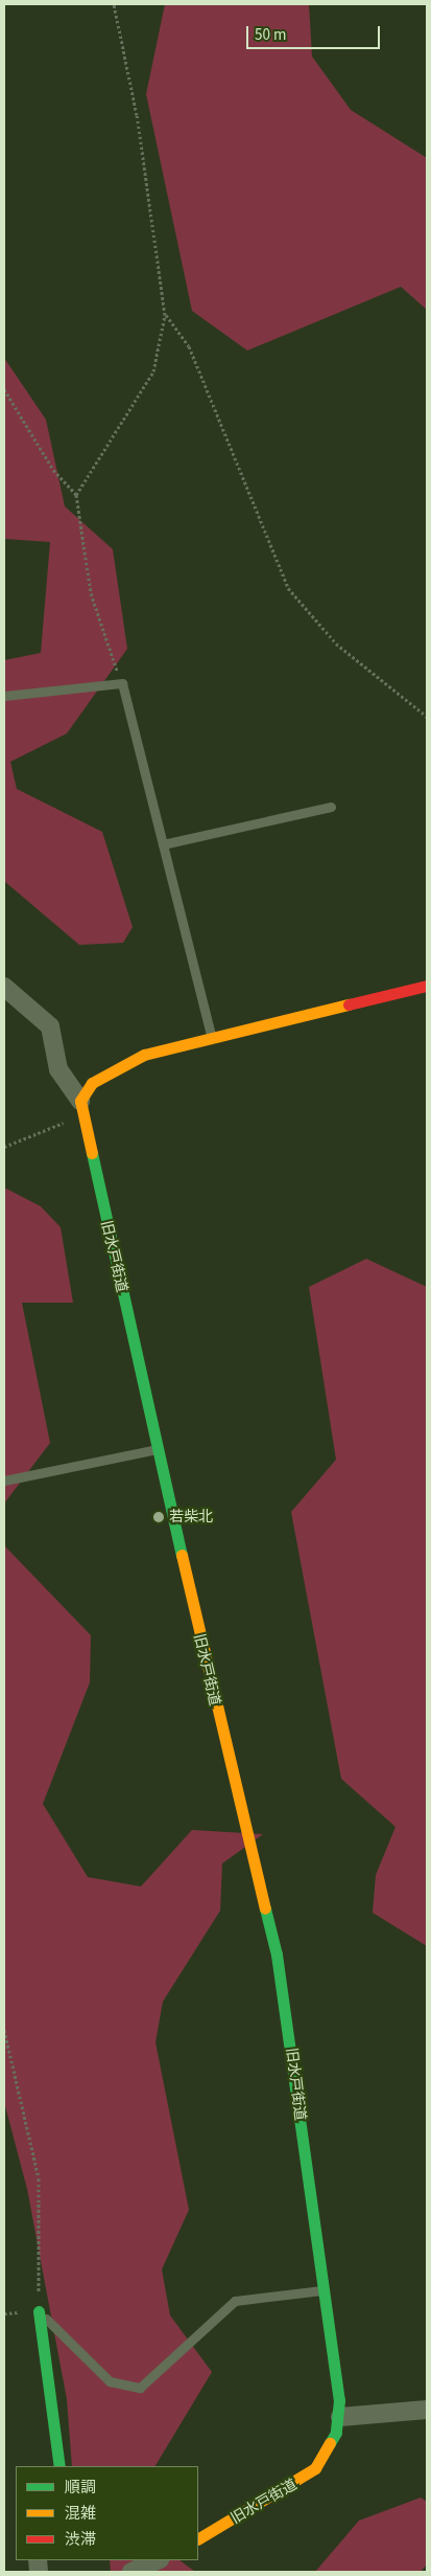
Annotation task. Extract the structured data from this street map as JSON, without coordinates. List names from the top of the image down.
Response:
{
  "streets": {
    "street": ["旧水戸街道"]
  },
  "places": ["若柴北"],
  "legend": ["順調", "混雑", "渋滞"],
  "scale_bar": "50 m"
}
